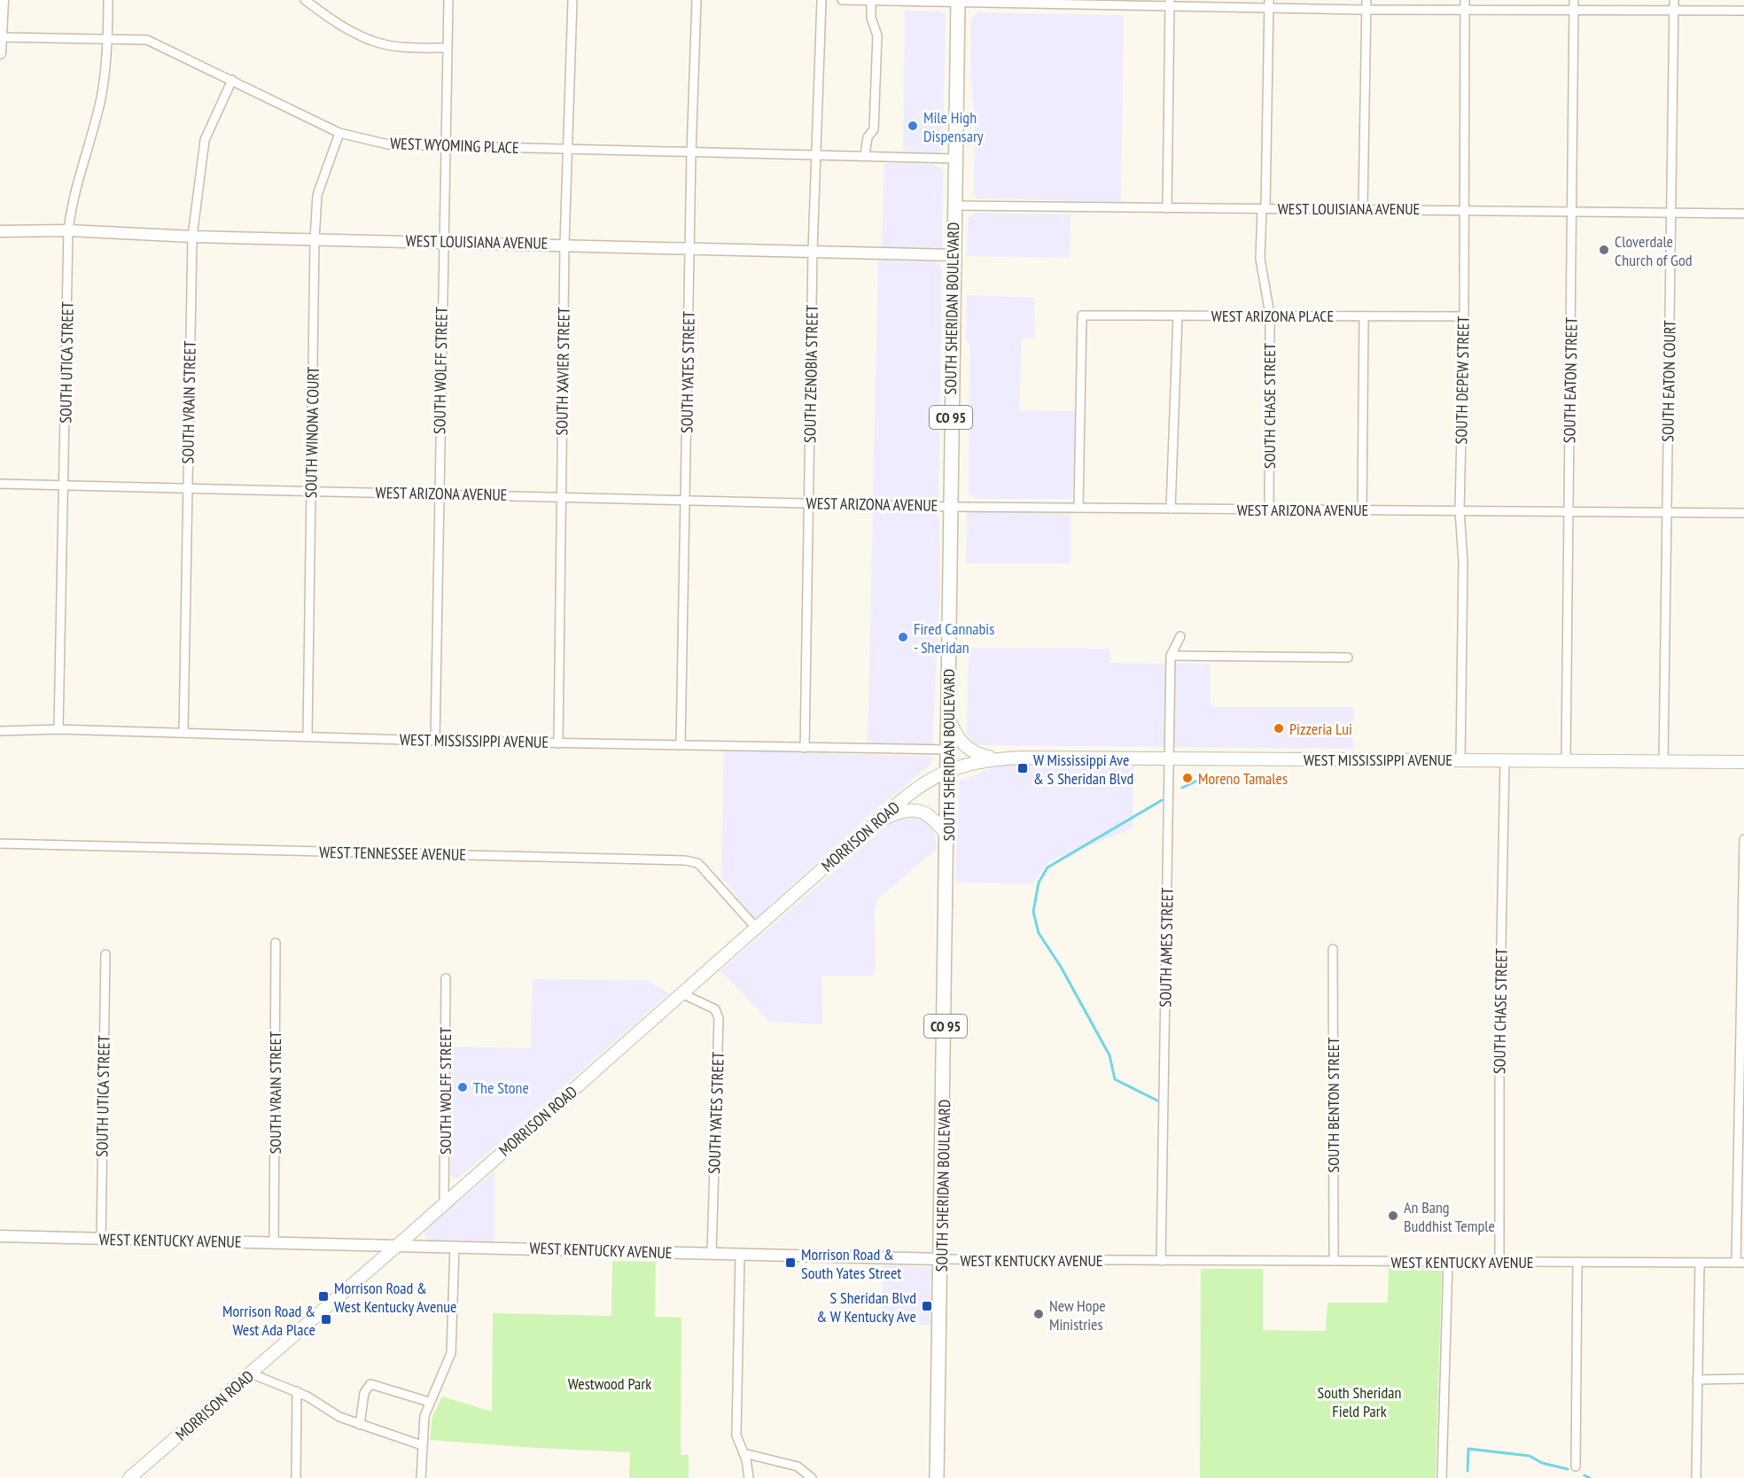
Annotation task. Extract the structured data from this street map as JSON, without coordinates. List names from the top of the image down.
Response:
{
  "streets": {
    "main road": [
      "SOUTH SHERIDAN BOULEVARD",
      "CO 95",
      "WEST MISSISSIPPI AVENUE",
      "MORRISON ROAD"
    ],
    "street": [
      "WEST WYOMING PLACE",
      "WEST LOUISIANA AVENUE",
      "WEST ARIZONA PLACE",
      "SOUTH UTICA STREET",
      "SOUTH WOLFF STREET",
      "SOUTH XAVIER STREET",
      "SOUTH YATES STREET",
      "SOUTH ZENOBIA STREET",
      "SOUTH DEPEW STREET",
      "SOUTH EATON STREET",
      "SOUTH EATON COURT",
      "SOUTH VRAIN STREET",
      "SOUTH CHASE STREET",
      "SOUTH WINONA COURT",
      "WEST ARIZONA AVENUE",
      "WEST TENNESSEE AVENUE",
      "SOUTH AMES STREET",
      "SOUTH BENTON STREET",
      "WEST KENTUCKY AVENUE"
    ]
  },
  "crossings": [
    ["WEST WYOMING PLACE", "SOUTH SHERIDAN BOULEVARD"],
    ["WEST WYOMING PLACE", "SOUTH UTICA STREET"],
    ["WEST WYOMING PLACE", "SOUTH WOLFF STREET"],
    ["WEST WYOMING PLACE", "SOUTH XAVIER STREET"],
    ["WEST WYOMING PLACE", "SOUTH YATES STREET"],
    ["WEST WYOMING PLACE", "SOUTH ZENOBIA STREET"],
    ["WEST WYOMING PLACE", "SOUTH VRAIN STREET"],
    ["WEST WYOMING PLACE", "SOUTH WINONA COURT"],
    ["WEST LOUISIANA AVENUE", "SOUTH SHERIDAN BOULEVARD"],
    ["WEST LOUISIANA AVENUE", "SOUTH UTICA STREET"],
    ["WEST LOUISIANA AVENUE", "SOUTH WOLFF STREET"],
    ["WEST LOUISIANA AVENUE", "SOUTH XAVIER STREET"],
    ["WEST LOUISIANA AVENUE", "SOUTH YATES STREET"],
    ["WEST LOUISIANA AVENUE", "SOUTH ZENOBIA STREET"],
    ["WEST LOUISIANA AVENUE", "SOUTH DEPEW STREET"],
    ["WEST LOUISIANA AVENUE", "SOUTH EATON STREET"],
    ["WEST LOUISIANA AVENUE", "SOUTH EATON COURT"],
    ["WEST LOUISIANA AVENUE", "SOUTH VRAIN STREET"],
    ["WEST LOUISIANA AVENUE", "SOUTH CHASE STREET"],
    ["WEST LOUISIANA AVENUE", "SOUTH WINONA COURT"],
    ["SOUTH SHERIDAN BOULEVARD", "WEST ARIZONA AVENUE"],
    ["SOUTH SHERIDAN BOULEVARD", "WEST MISSISSIPPI AVENUE"],
    ["SOUTH SHERIDAN BOULEVARD", "MORRISON ROAD"],
    ["SOUTH SHERIDAN BOULEVARD", "WEST KENTUCKY AVENUE"],
    ["WEST ARIZONA PLACE", "SOUTH DEPEW STREET"],
    ["WEST ARIZONA PLACE", "SOUTH CHASE STREET"],
    ["WEST ARIZONA PLACE", "WEST ARIZONA AVENUE"],
    ["SOUTH UTICA STREET", "WEST ARIZONA AVENUE"],
    ["SOUTH UTICA STREET", "WEST MISSISSIPPI AVENUE"],
    ["SOUTH UTICA STREET", "WEST KENTUCKY AVENUE"],
    ["SOUTH WOLFF STREET", "WEST ARIZONA AVENUE"],
    ["SOUTH WOLFF STREET", "WEST MISSISSIPPI AVENUE"],
    ["SOUTH WOLFF STREET", "MORRISON ROAD"],
    ["SOUTH XAVIER STREET", "WEST ARIZONA AVENUE"],
    ["SOUTH XAVIER STREET", "WEST MISSISSIPPI AVENUE"],
    ["SOUTH YATES STREET", "WEST ARIZONA AVENUE"],
    ["SOUTH YATES STREET", "WEST MISSISSIPPI AVENUE"],
    ["SOUTH YATES STREET", "MORRISON ROAD"],
    ["SOUTH YATES STREET", "WEST KENTUCKY AVENUE"],
    ["SOUTH ZENOBIA STREET", "WEST ARIZONA AVENUE"],
    ["SOUTH ZENOBIA STREET", "WEST MISSISSIPPI AVENUE"],
    ["SOUTH DEPEW STREET", "WEST ARIZONA AVENUE"],
    ["SOUTH DEPEW STREET", "WEST MISSISSIPPI AVENUE"],
    ["SOUTH EATON STREET", "WEST ARIZONA AVENUE"],
    ["SOUTH EATON STREET", "WEST MISSISSIPPI AVENUE"],
    ["SOUTH EATON COURT", "WEST ARIZONA AVENUE"],
    ["SOUTH EATON COURT", "WEST MISSISSIPPI AVENUE"],
    ["SOUTH VRAIN STREET", "WEST ARIZONA AVENUE"],
    ["SOUTH VRAIN STREET", "WEST MISSISSIPPI AVENUE"],
    ["SOUTH VRAIN STREET", "WEST KENTUCKY AVENUE"],
    ["SOUTH CHASE STREET", "WEST ARIZONA AVENUE"],
    ["SOUTH CHASE STREET", "WEST MISSISSIPPI AVENUE"],
    ["SOUTH CHASE STREET", "WEST KENTUCKY AVENUE"],
    ["SOUTH WINONA COURT", "WEST ARIZONA AVENUE"],
    ["SOUTH WINONA COURT", "WEST MISSISSIPPI AVENUE"],
    ["WEST MISSISSIPPI AVENUE", "MORRISON ROAD"],
    ["WEST MISSISSIPPI AVENUE", "SOUTH AMES STREET"],
    ["MORRISON ROAD", "WEST TENNESSEE AVENUE"],
    ["MORRISON ROAD", "WEST KENTUCKY AVENUE"],
    ["SOUTH AMES STREET", "WEST KENTUCKY AVENUE"],
    ["SOUTH BENTON STREET", "WEST KENTUCKY AVENUE"]
  ],
  "parks": ["Westwood Park", "South Sheridan Field Park"],
  "places": {
    "other": [
      "Mile High Dispensary",
      "Cloverdale Church of God",
      "Fired Cannabis - Sheridan",
      "Pizzeria Lui",
      "Moreno Tamales",
      "The Stone",
      "An Bang Buddhist Temple",
      "New Hope Ministries"
    ],
    "transit": [
      "W Mississippi Ave & S Sheridan Blvd",
      "Morrison Road & South Yates Street",
      "Morrison Road & West Kentucky Avenue",
      "S Sheridan Blvd & W Kentucky Ave",
      "Morrison Road & West Ada Place"
    ]
  }
}
